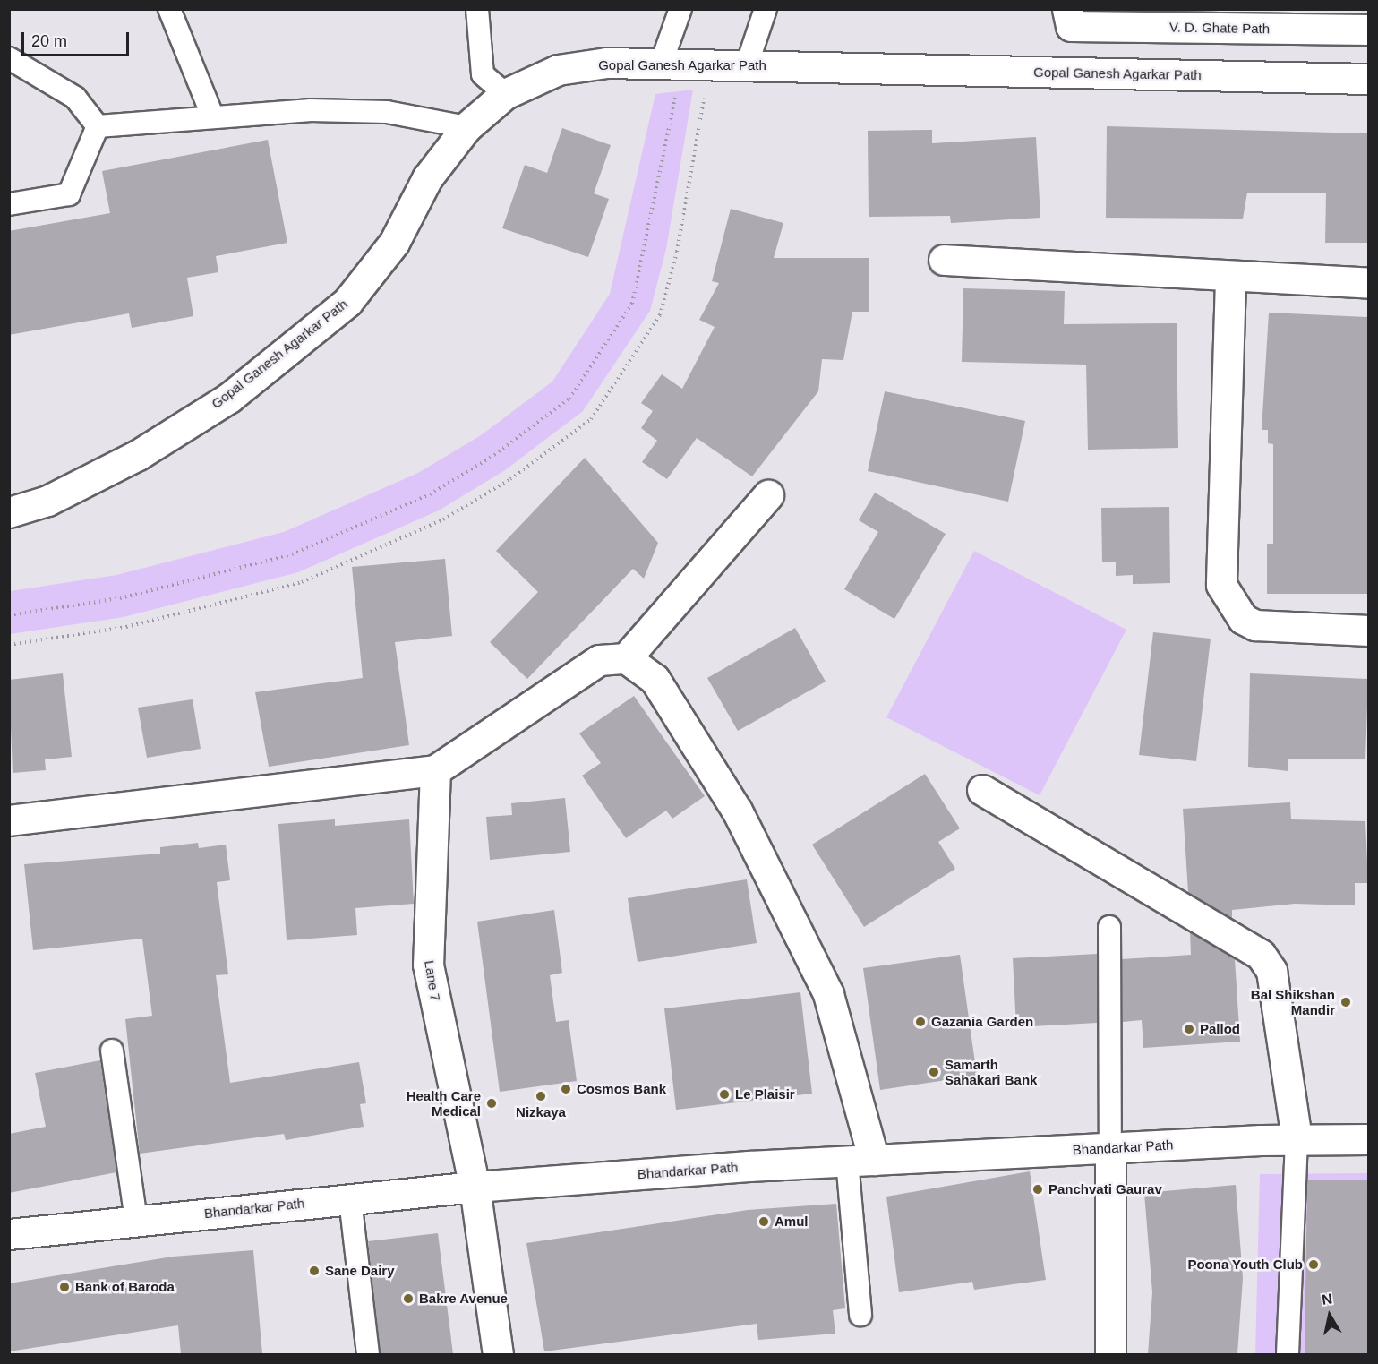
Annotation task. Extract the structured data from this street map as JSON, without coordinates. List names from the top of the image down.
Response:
{
  "streets": {
    "street": [
      "V. D. Ghate Path",
      "Gopal Ganesh Agarkar Path",
      "Lane 7",
      "Bhandarkar Path"
    ]
  },
  "crossings": [
    ["Lane 7", "Bhandarkar Path"]
  ],
  "places": [
    "Bal Shikshan Mandir",
    "Gazania Garden",
    "Pallod",
    "Samarth Sahakari Bank",
    "Cosmos Bank",
    "Le Plaisir",
    "Nizkaya",
    "Health Care Medical",
    "Panchvati Gaurav",
    "Amul",
    "Poona Youth Club",
    "Sane Dairy",
    "Bank of Baroda",
    "Bakre Avenue"
  ],
  "scale_bar": "20 m",
  "north": "top"
}
